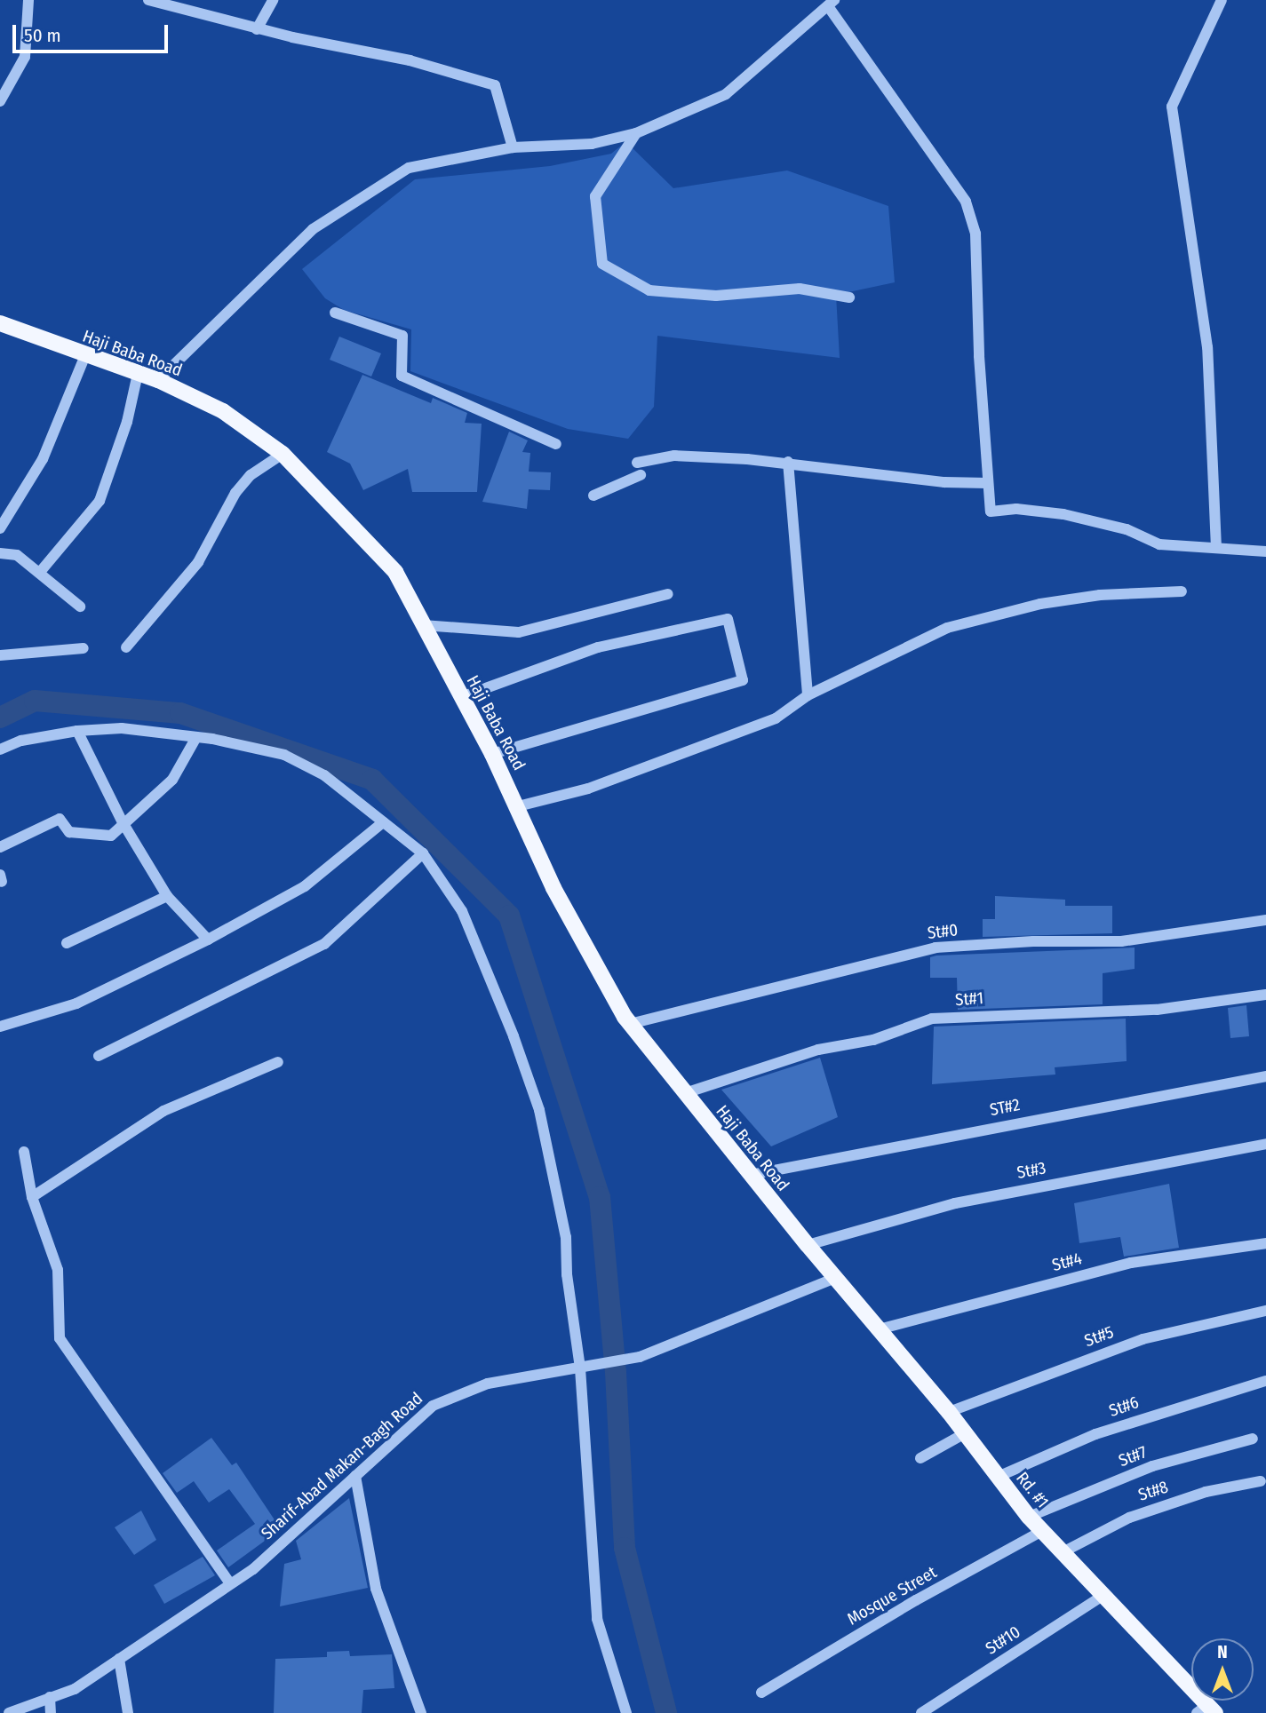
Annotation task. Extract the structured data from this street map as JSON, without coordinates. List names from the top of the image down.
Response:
{
  "streets": {
    "main road": ["Haji Baba Road", "Rd. #1"],
    "street": [
      "St#0",
      "St#1",
      "ST#2",
      "St#3",
      "St#4",
      "St#5",
      "St#6",
      "St#7",
      "Sharif-Abad Makan-Bagh Road",
      "St#8",
      "Mosque Street",
      "St#10"
    ]
  },
  "crossings": [
    ["Haji Baba Road", "St#0"],
    ["Haji Baba Road", "St#1"],
    ["Haji Baba Road", "ST#2"],
    ["Haji Baba Road", "St#3"],
    ["Haji Baba Road", "Sharif-Abad Makan-Bagh Road"],
    ["Haji Baba Road", "Rd. #1"],
    ["St#4", "Rd. #1"],
    ["St#5", "Rd. #1"],
    ["St#6", "Rd. #1"],
    ["St#7", "Rd. #1"],
    ["Sharif-Abad Makan-Bagh Road", "Rd. #1"],
    ["Rd. #1", "St#8"],
    ["Rd. #1", "Mosque Street"],
    ["Rd. #1", "St#10"]
  ],
  "scale_bar": "50 m",
  "north": "top"
}
